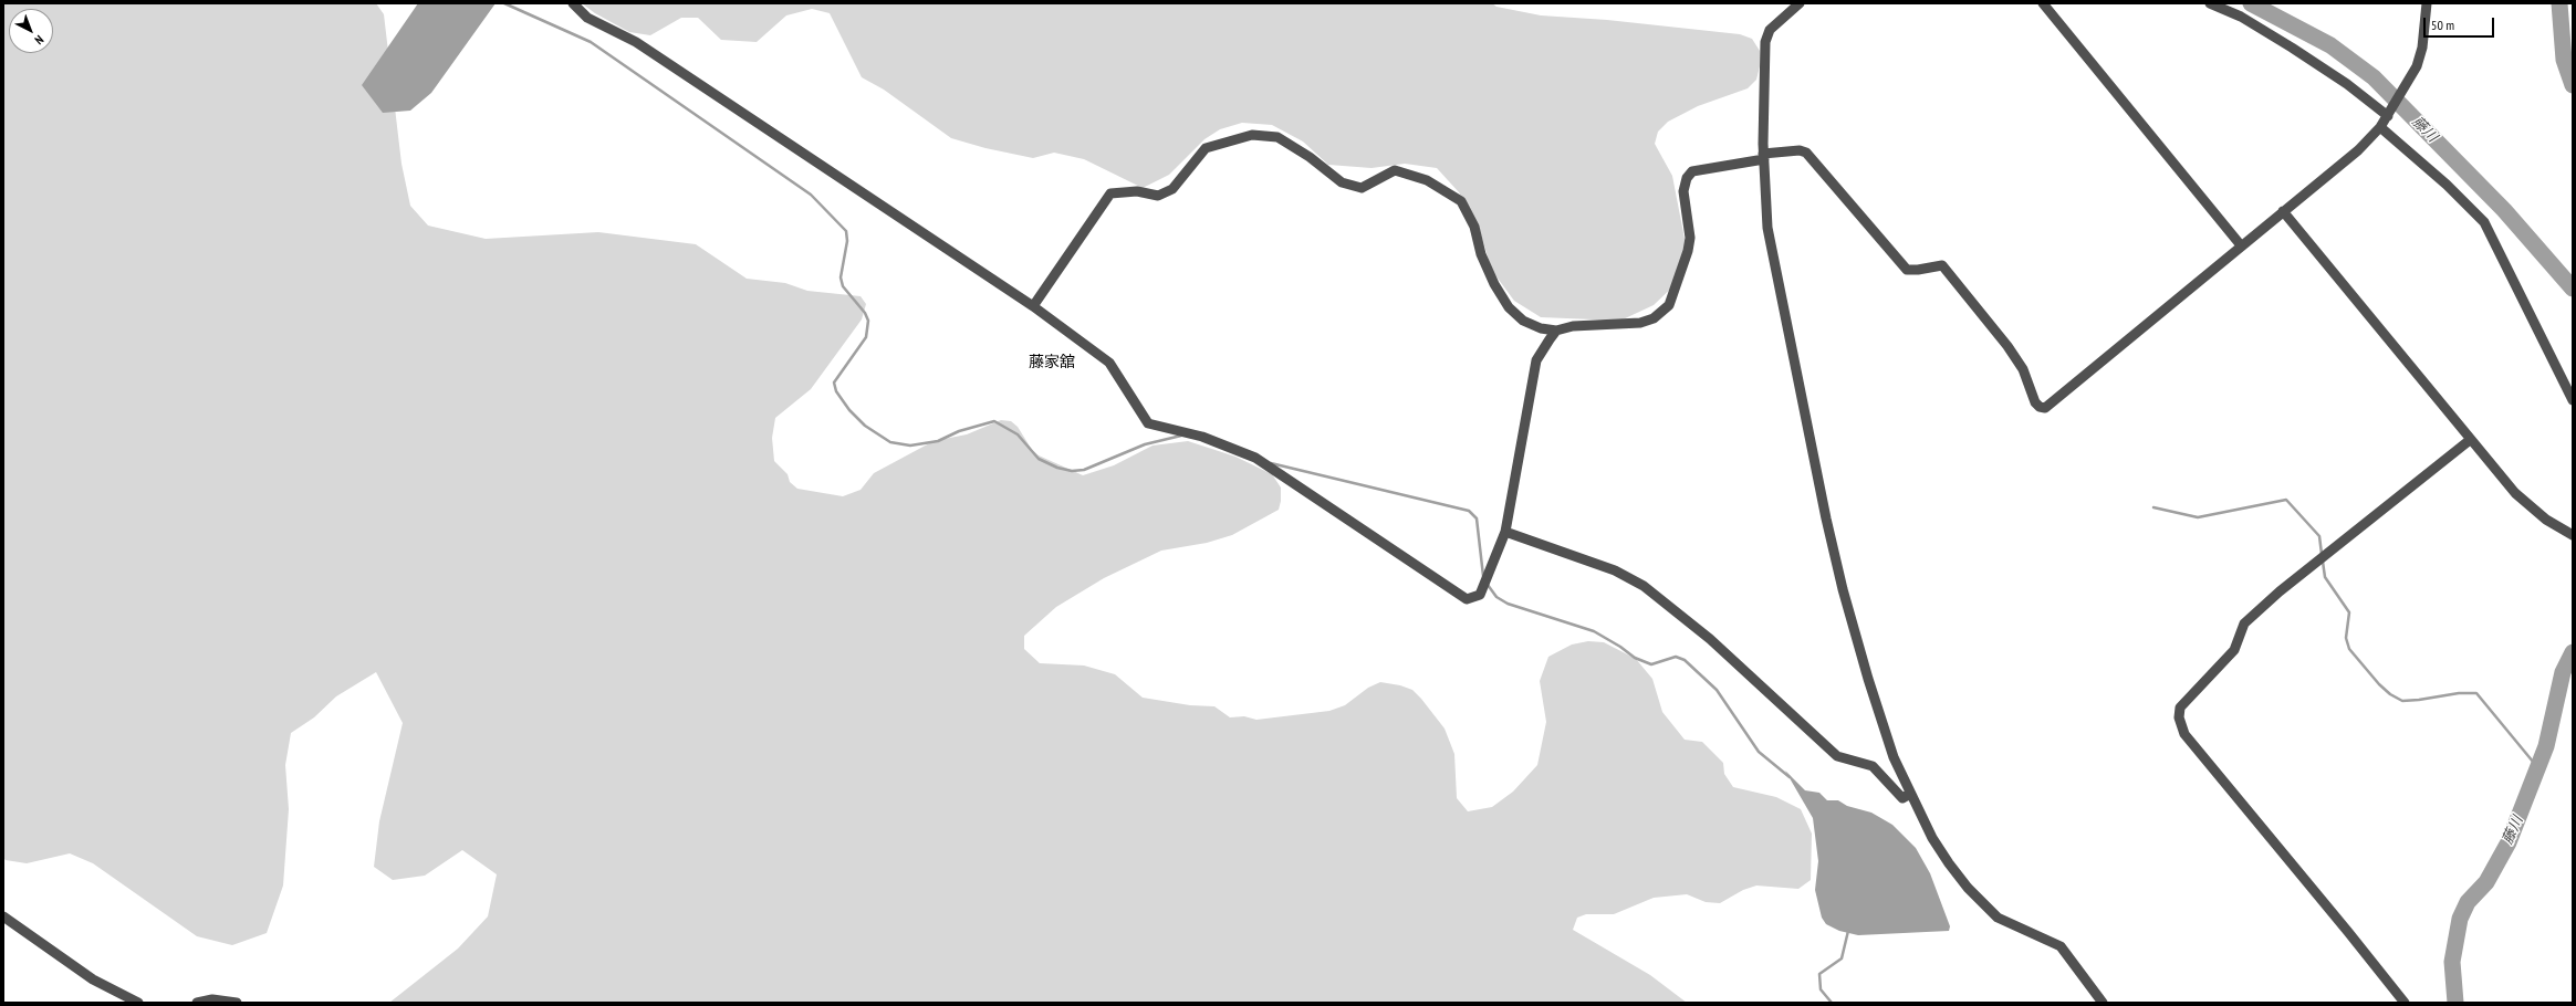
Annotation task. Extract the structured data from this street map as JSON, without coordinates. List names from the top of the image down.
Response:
{
  "districts": ["藤家舘"],
  "water": ["藤川"],
  "scale_bar": "50 m",
  "north": "bottom right"
}
